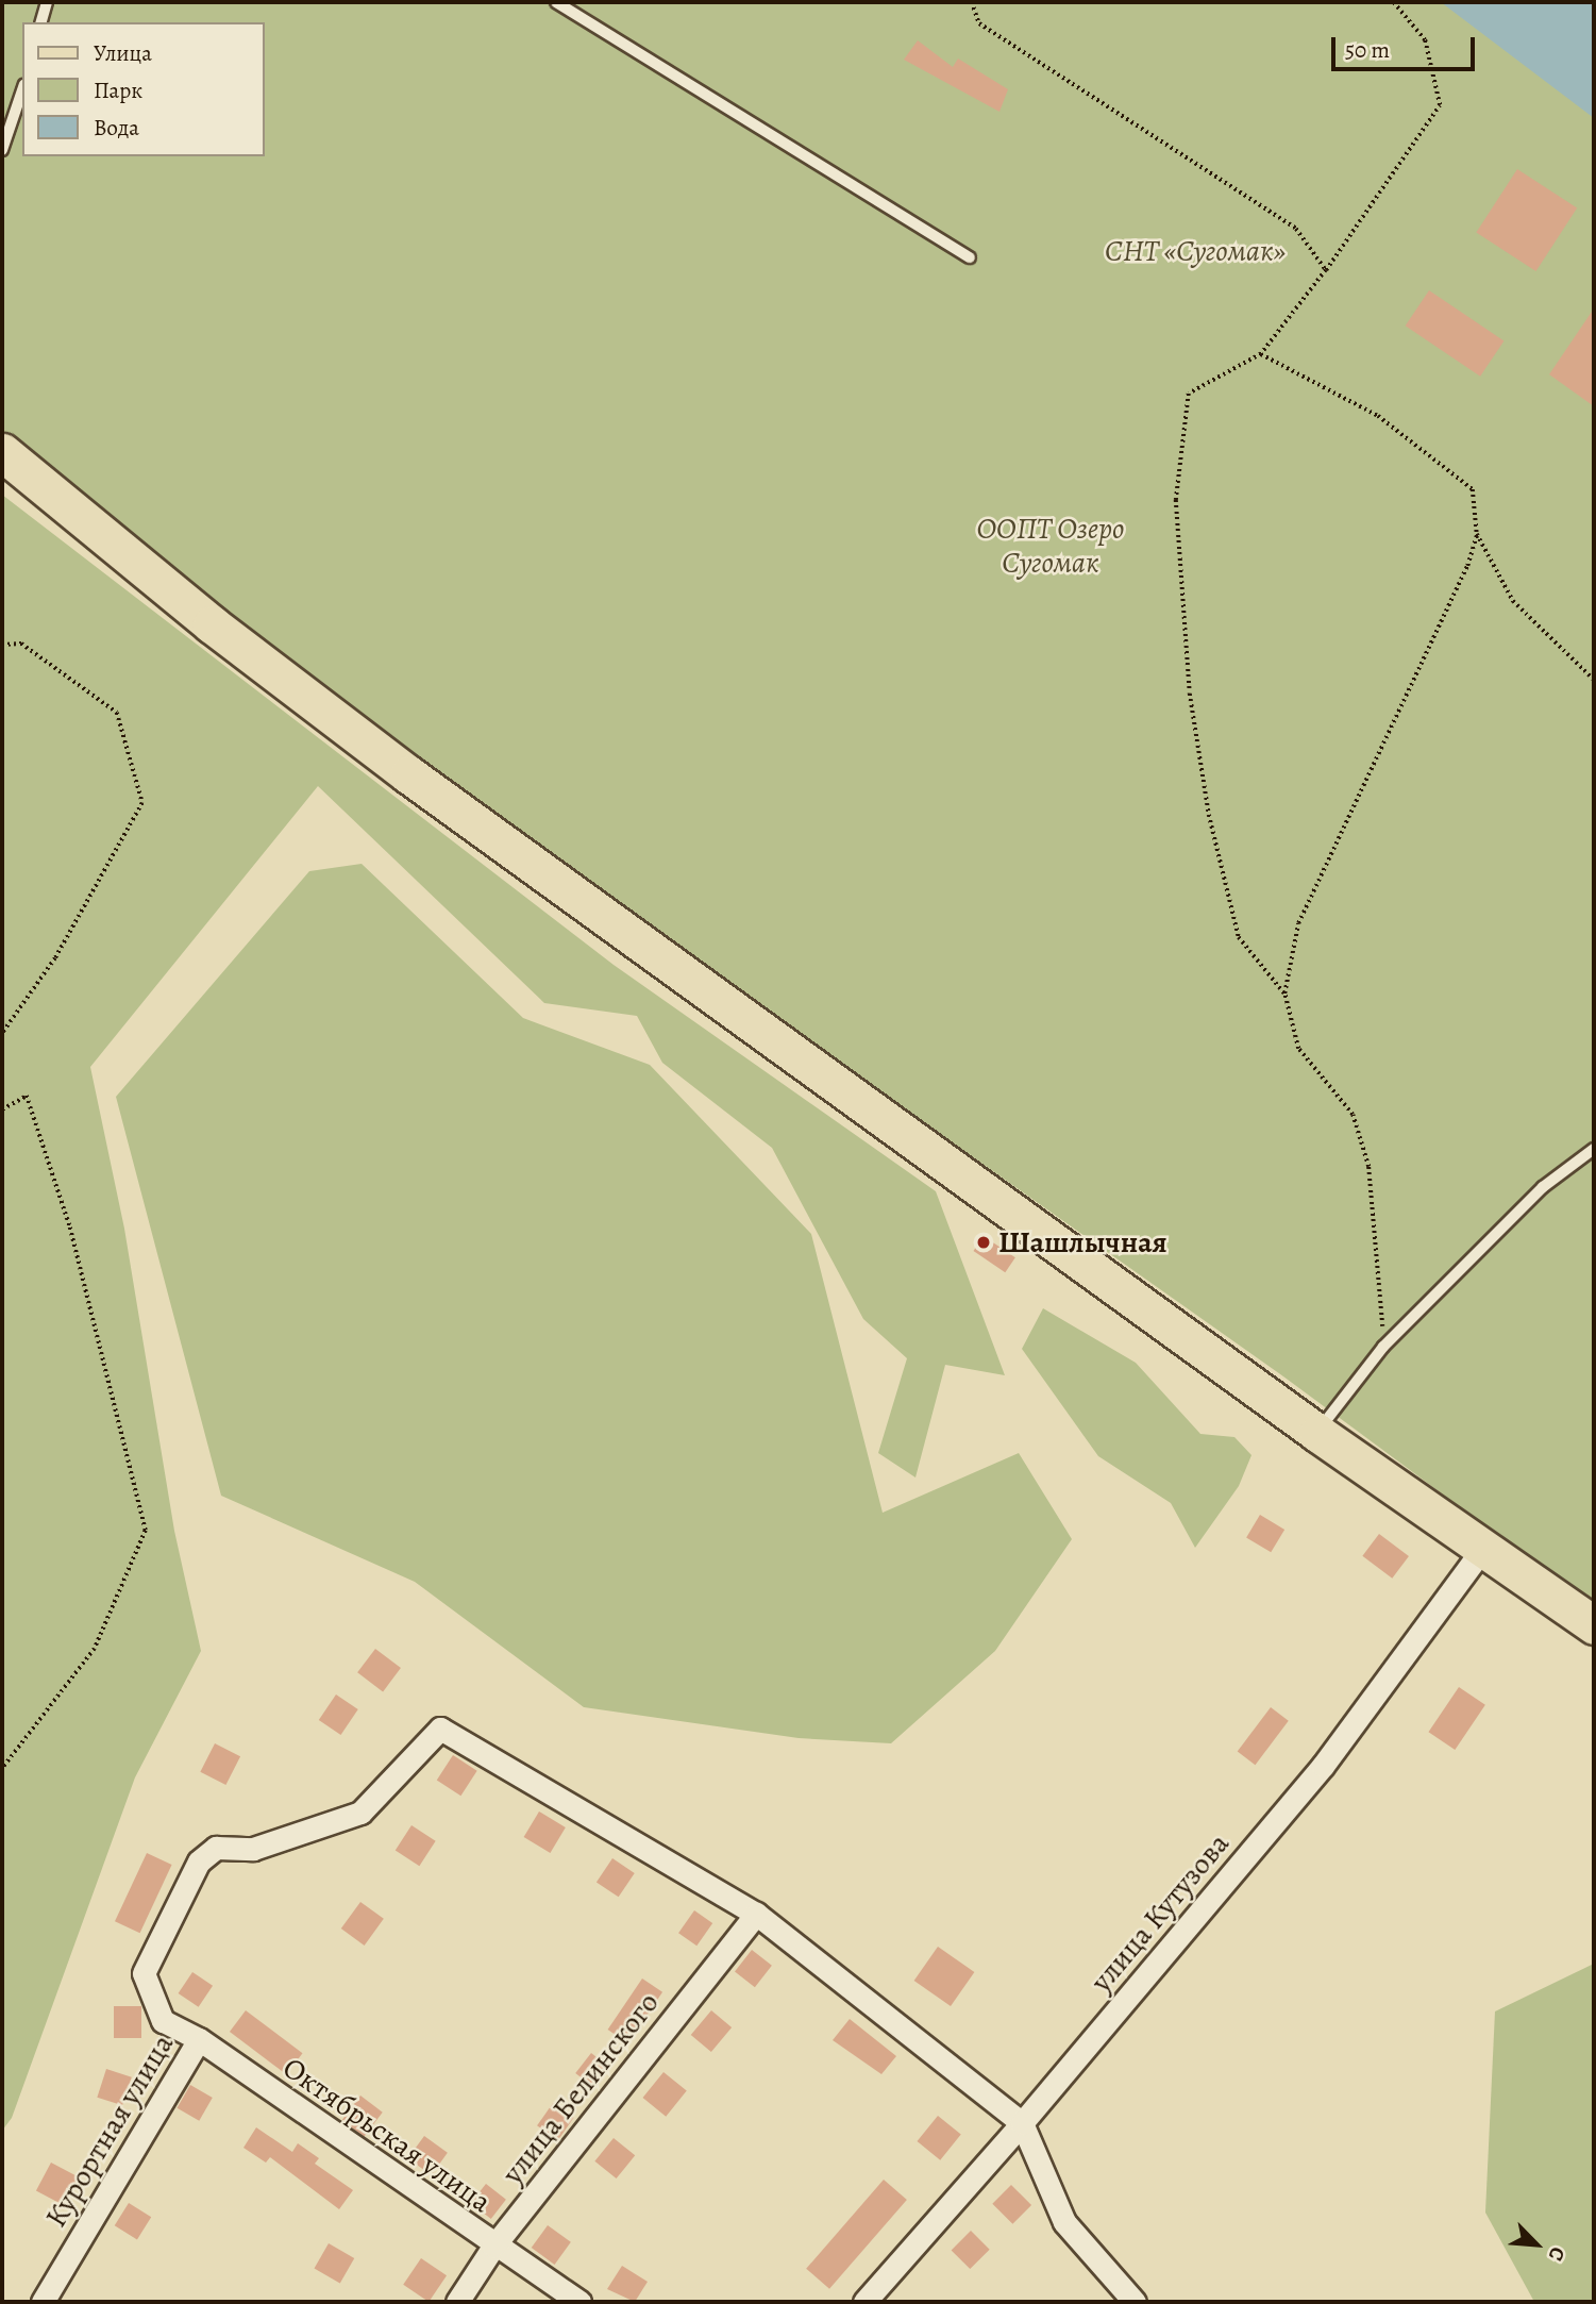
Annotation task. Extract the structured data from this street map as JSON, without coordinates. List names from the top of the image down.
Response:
{
  "streets": {
    "street": [
      "улица Кутузова",
      "улица Белинского",
      "Курортная улица",
      "Октябрьская улица"
    ]
  },
  "crossings": [
    ["улица Белинского", "Курортная улица"],
    ["улица Белинского", "Октябрьская улица"],
    ["Курортная улица", "Октябрьская улица"]
  ],
  "parks": ["СНТ «Сугомак»", "ООПТ Озеро Сугомак"],
  "places": ["Шашлычная"],
  "legend": ["Улица", "Парк", "Вода"],
  "scale_bar": "50 m",
  "north": "bottom right"
}
